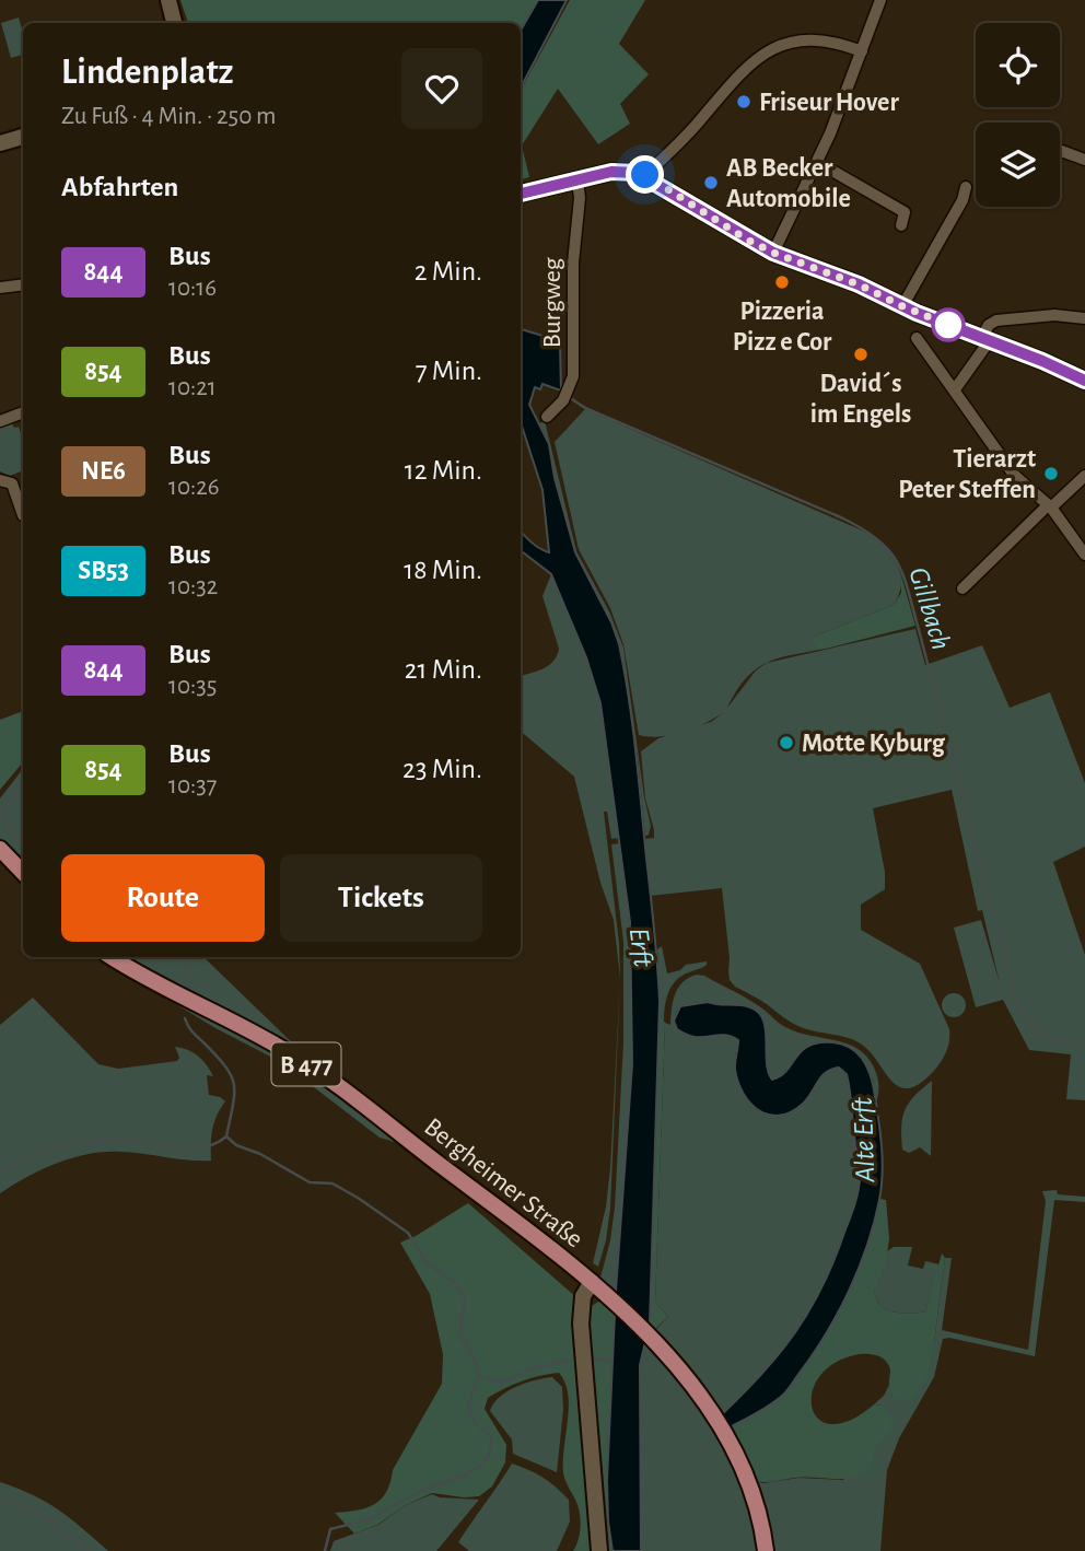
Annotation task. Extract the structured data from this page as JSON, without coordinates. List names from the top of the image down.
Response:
{
  "streets": {
    "main road": ["B 477", "Bergheimer Straße"],
    "street": ["Burgweg"]
  },
  "water": ["Gillbach", "Erft", "Alte Erft"],
  "places": [
    "Friseur Hover",
    "AB Becker Automobile",
    "Pizzeria Pizz e Cor",
    "David´s im Engels",
    "Tierarzt Peter Steffen",
    "Motte Kyburg"
  ],
  "lines": ["bus line 844"],
  "page": {
    "heading": [
      ["Lindenplatz", "Zu Fuß · 4 Min. · 250 m"],
      "Abfahrten"
    ],
    "list": [
      {
        "mark": "844",
        "name": "Bus",
        "note": "10:16",
        "value": "2 Min."
      },
      {
        "mark": "854",
        "name": "Bus",
        "note": "10:21",
        "value": "7 Min."
      },
      {
        "mark": "NE6",
        "name": "Bus",
        "note": "10:26",
        "value": "12 Min."
      },
      {
        "mark": "SB53",
        "name": "Bus",
        "note": "10:32",
        "value": "18 Min."
      },
      {
        "mark": "844",
        "name": "Bus",
        "note": "10:35",
        "value": "21 Min."
      },
      {
        "mark": "854",
        "name": "Bus",
        "note": "10:37",
        "value": "23 Min."
      }
    ],
    "buttons": ["Route", "Tickets"]
  }
}
